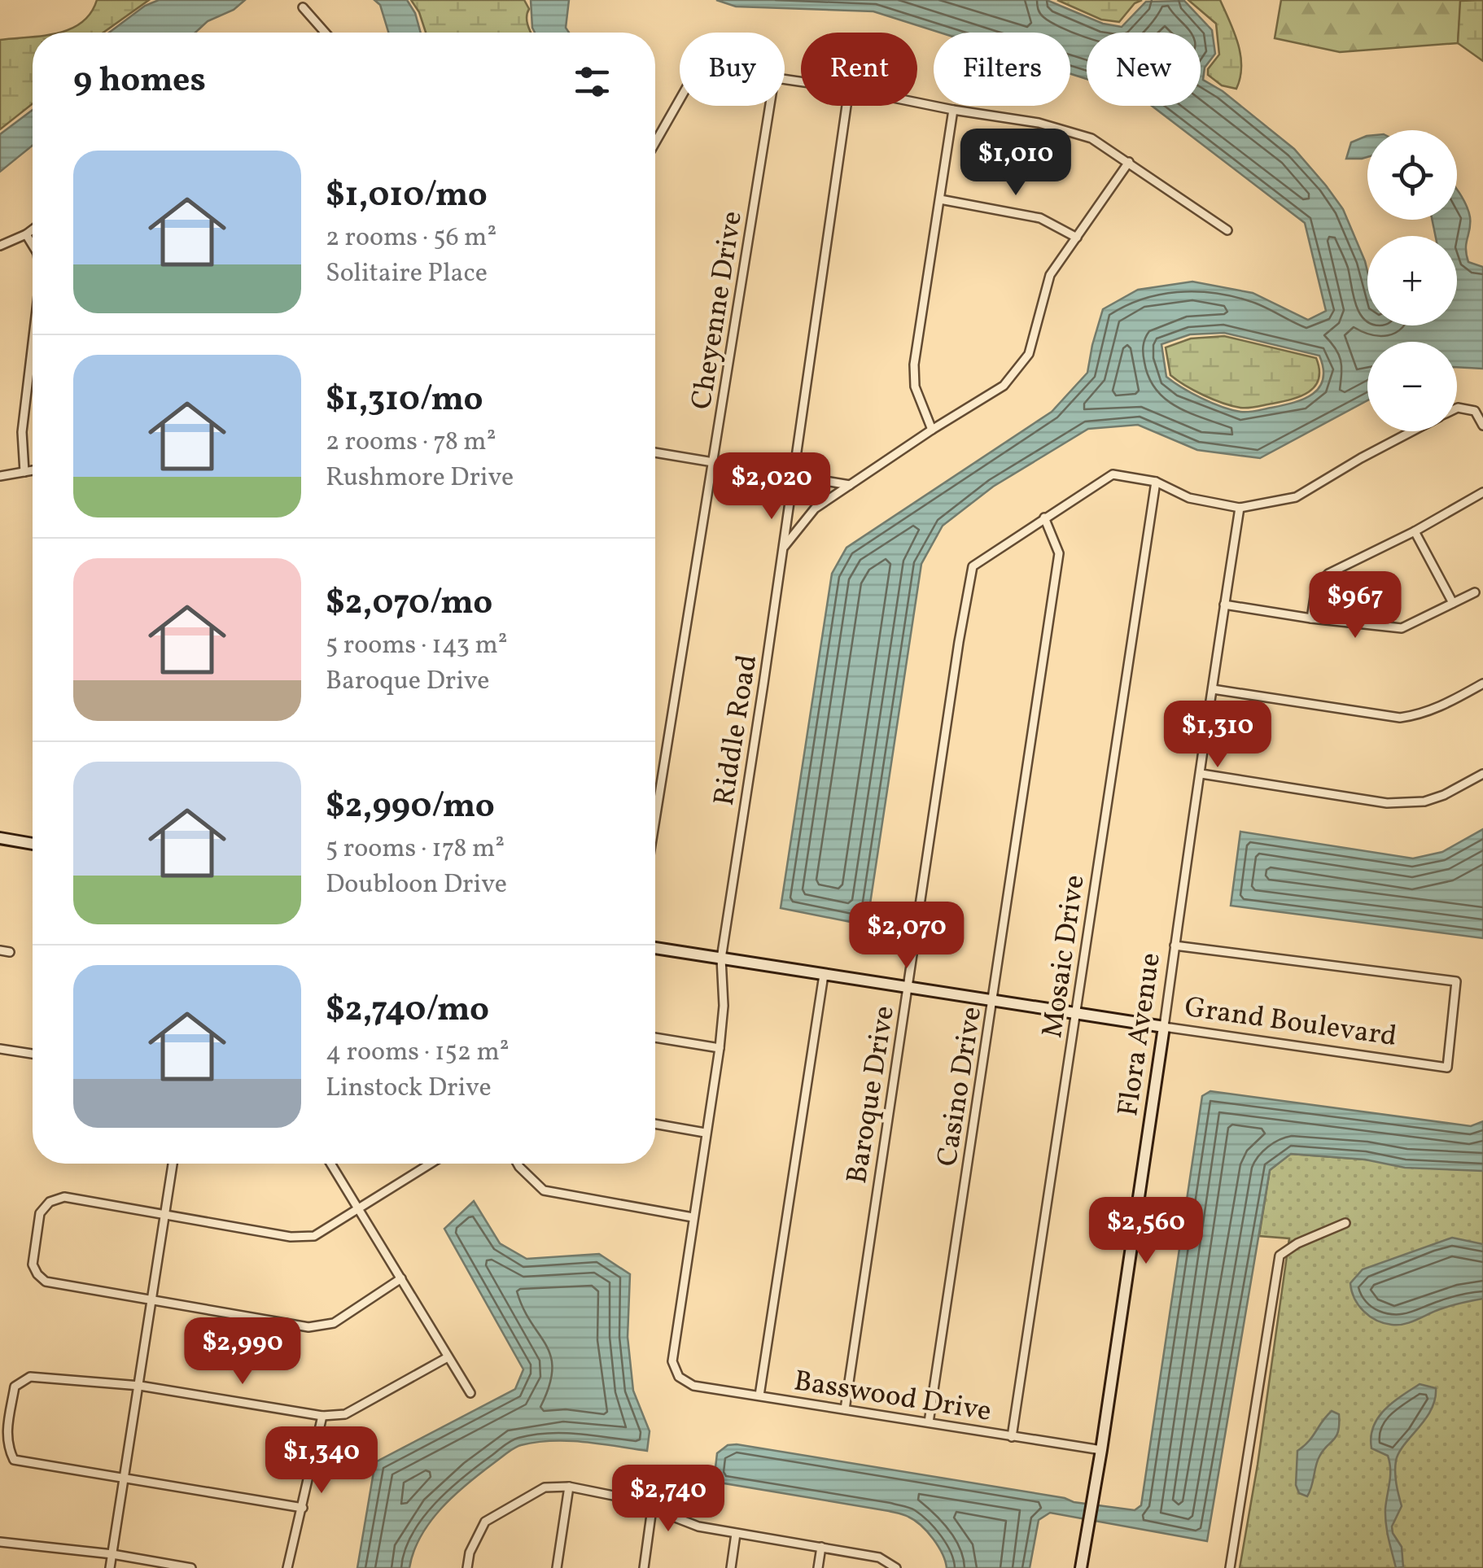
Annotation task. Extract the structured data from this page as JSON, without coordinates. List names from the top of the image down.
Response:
{
  "streets": {
    "street": [
      "Cheyenne Drive",
      "Riddle Road",
      "Mosaic Drive",
      "Grand Boulevard",
      "Flora Avenue",
      "Casino Drive",
      "Baroque Drive",
      "Basswood Drive"
    ]
  },
  "crossings": [
    ["Riddle Road", "Grand Boulevard"],
    ["Riddle Road", "Basswood Drive"],
    ["Mosaic Drive", "Grand Boulevard"],
    ["Mosaic Drive", "Baroque Drive"],
    ["Mosaic Drive", "Basswood Drive"],
    ["Grand Boulevard", "Flora Avenue"],
    ["Grand Boulevard", "Casino Drive"],
    ["Grand Boulevard", "Baroque Drive"],
    ["Flora Avenue", "Baroque Drive"],
    ["Flora Avenue", "Basswood Drive"],
    ["Casino Drive", "Baroque Drive"],
    ["Casino Drive", "Basswood Drive"],
    ["Baroque Drive", "Basswood Drive"]
  ],
  "page": {
    "chip": [
      "Buy",
      "Rent",
      "Filters",
      "New"
    ],
    "heading": "9 homes",
    "price": [
      "$1,010",
      "$2,020",
      "$967",
      "$1,310",
      "$2,070",
      "$2,560",
      "$2,990",
      "$1,340",
      "$2,740"
    ],
    "map_buttons": ["+", "−"],
    "list": [
      {
        "name": "$1,010/mo",
        "note": "2 rooms · 56 m² · Solitaire Place"
      },
      {
        "name": "$1,310/mo",
        "note": "2 rooms · 78 m² · Rushmore Drive"
      },
      {
        "name": "$2,070/mo",
        "note": "5 rooms · 143 m² · Baroque Drive"
      },
      {
        "name": "$2,990/mo",
        "note": "5 rooms · 178 m² · Doubloon Drive"
      },
      {
        "name": "$2,740/mo",
        "note": "4 rooms · 152 m² · Linstock Drive"
      }
    ]
  }
}
